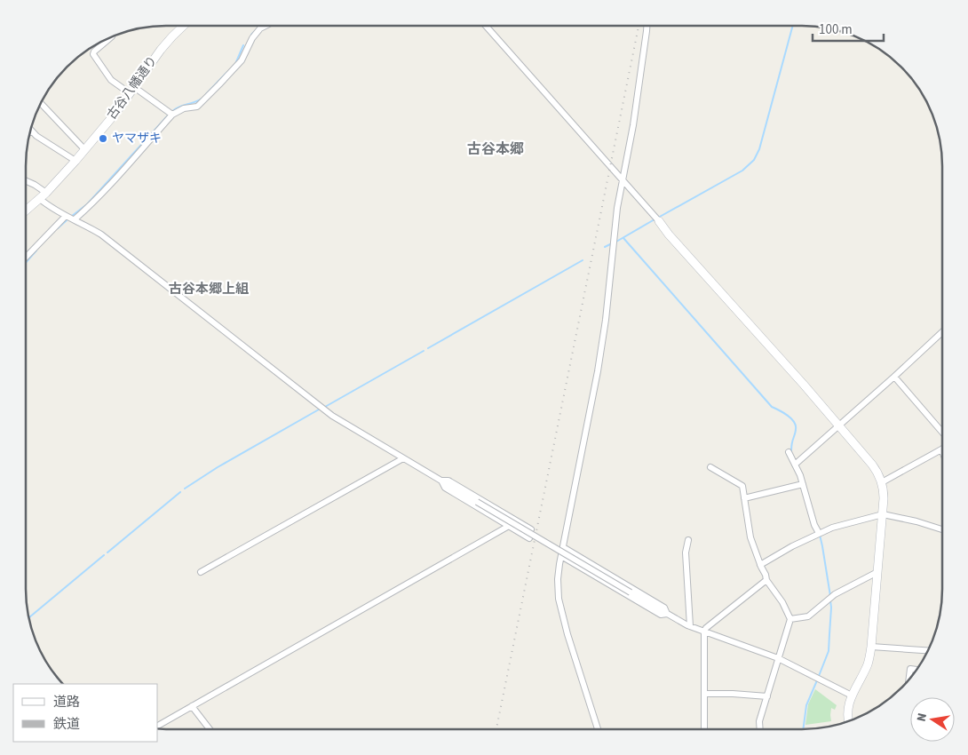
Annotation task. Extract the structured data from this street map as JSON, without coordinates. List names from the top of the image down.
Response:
{
  "streets": {
    "street": ["古谷八幡通り"]
  },
  "districts": ["古谷本郷", "古谷本郷上組"],
  "places": ["ヤマザキ"],
  "legend": ["道路", "鉄道"],
  "scale_bar": "100 m",
  "north": "left"
}
